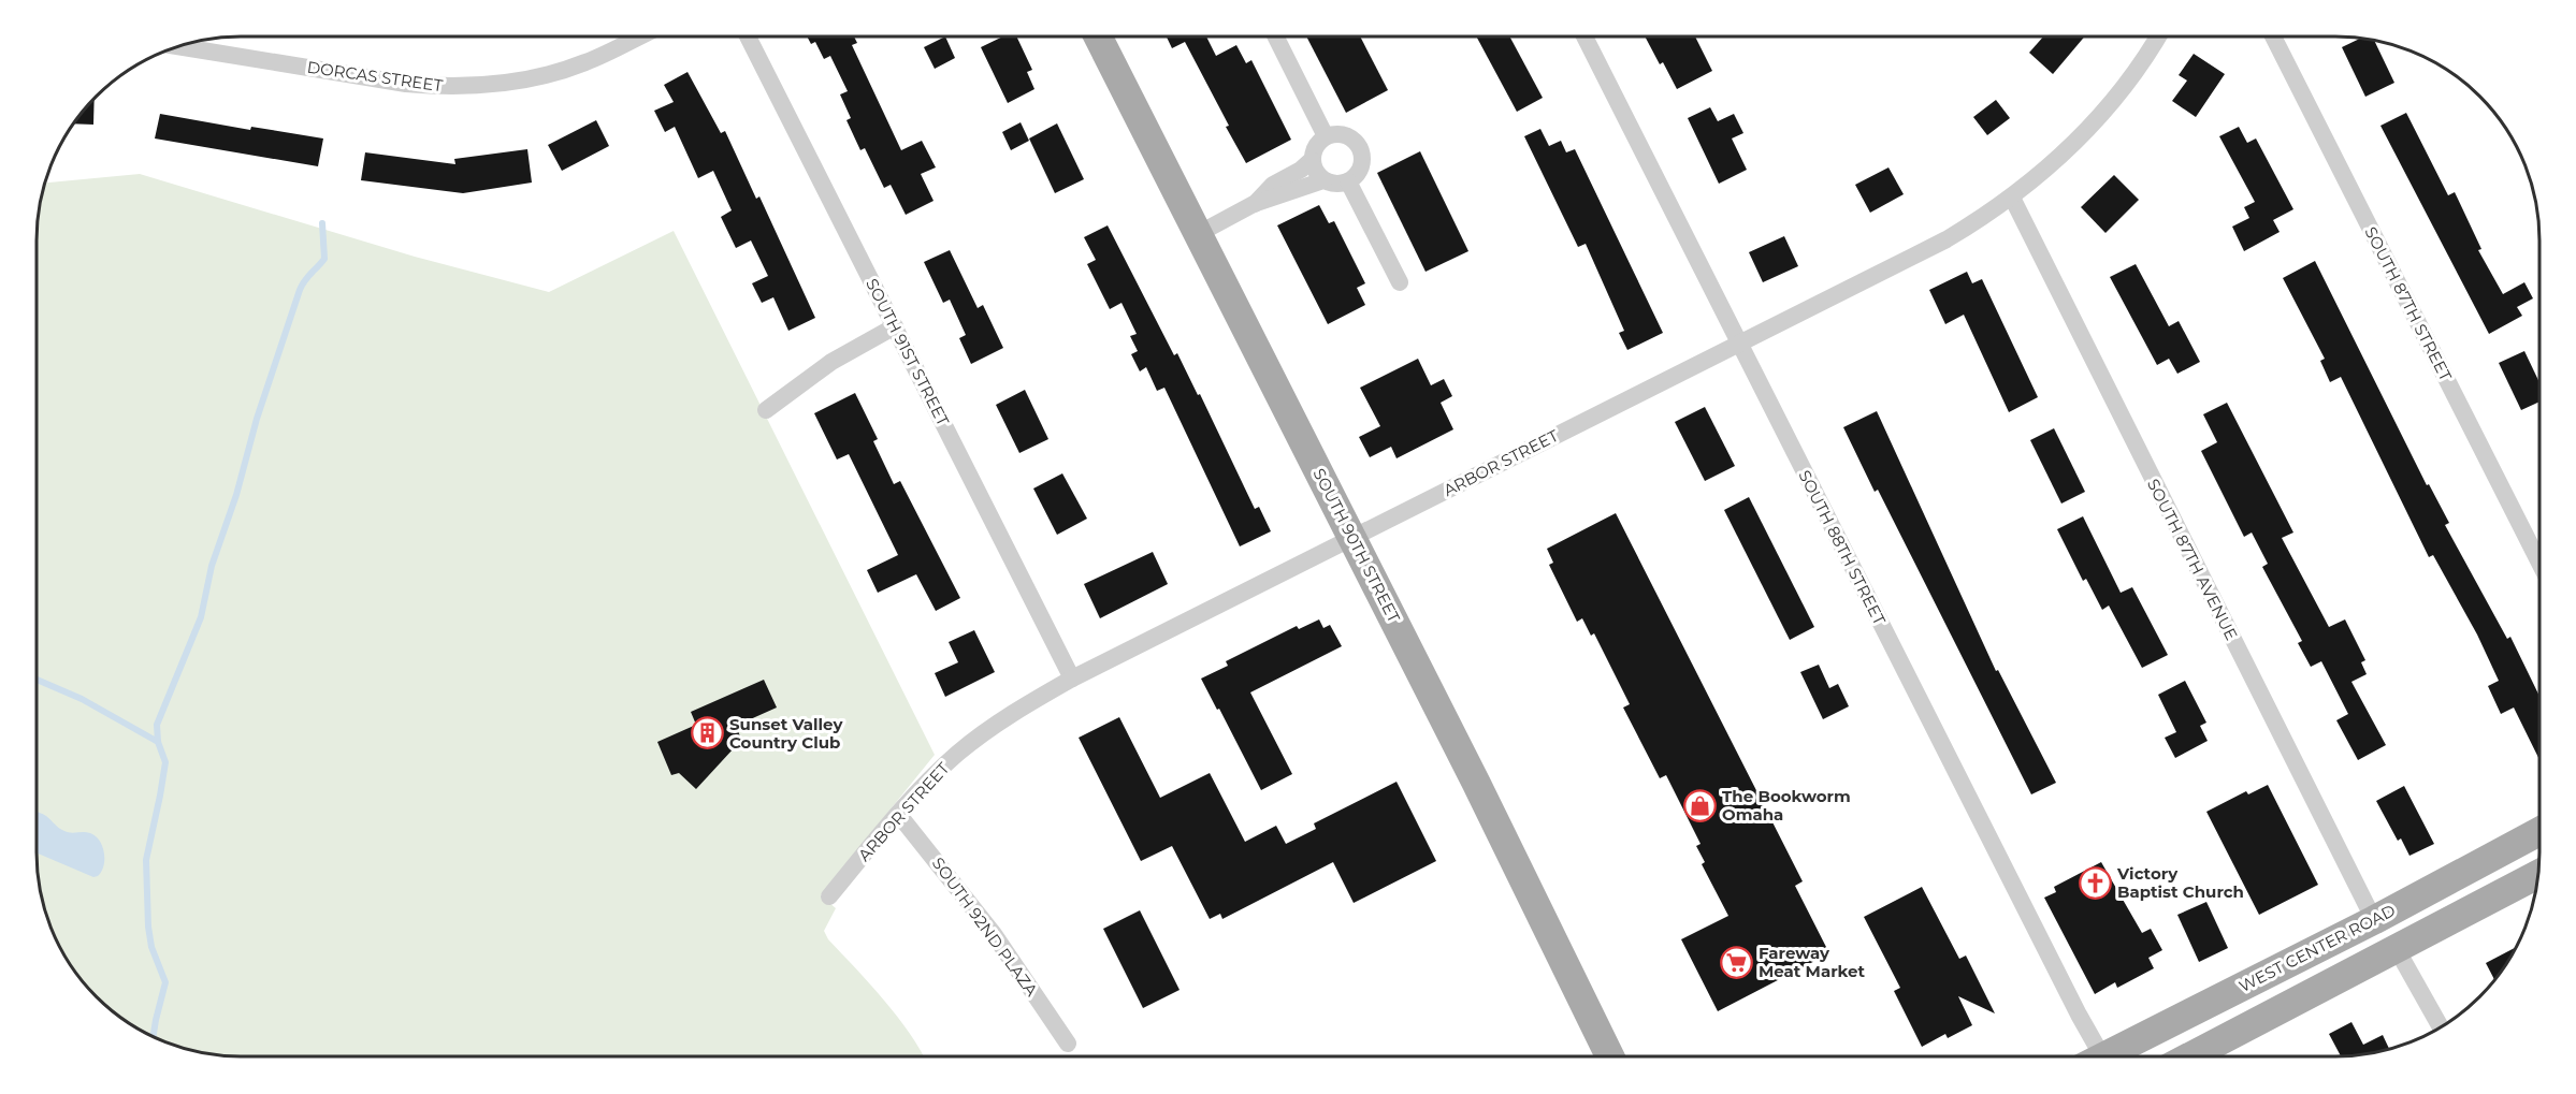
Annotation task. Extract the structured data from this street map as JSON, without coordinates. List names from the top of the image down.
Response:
{
  "streets": {
    "main road": ["SOUTH 90TH STREET", "WEST CENTER ROAD"],
    "street": [
      "DORCAS STREET",
      "SOUTH 87TH STREET",
      "SOUTH 91ST STREET",
      "ARBOR STREET",
      "SOUTH 88TH STREET",
      "SOUTH 87TH AVENUE",
      "SOUTH 92ND PLAZA"
    ]
  },
  "crossings": [
    ["SOUTH 91ST STREET", "ARBOR STREET"],
    ["ARBOR STREET", "SOUTH 90TH STREET"],
    ["ARBOR STREET", "SOUTH 88TH STREET"],
    ["ARBOR STREET", "SOUTH 87TH AVENUE"],
    ["ARBOR STREET", "SOUTH 92ND PLAZA"],
    ["SOUTH 87TH AVENUE", "WEST CENTER ROAD"]
  ],
  "places": {
    "building": ["Sunset Valley Country Club"],
    "shop": ["The Bookworm Omaha"],
    "church": ["Victory Baptist Church"],
    "supermarket": ["Fareway Meat Market"]
  }
}
